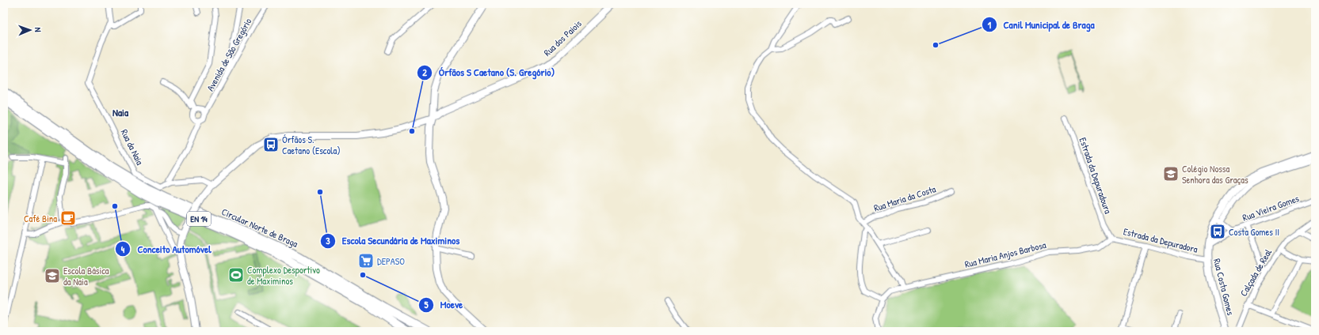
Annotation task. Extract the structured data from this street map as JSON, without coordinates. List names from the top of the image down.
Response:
{
  "streets": {
    "highway": ["EN 14", "Circular Norte de Braga"],
    "street": [
      "Rua dos Paiois",
      "Avenida de São Gregório",
      "Rua da Naia",
      "Estrada da Depuradoura",
      "Rua Maria da Costa",
      "Rua Vieira Gomes",
      "Estrada da Depuradora",
      "Rua Maria Anjos Barbosa",
      "Calçada de Real",
      "Rua Costa Gomes"
    ]
  },
  "crossings": [
    ["Estrada da Depuradoura", "Estrada da Depuradora"],
    ["Estrada da Depuradoura", "Rua Maria Anjos Barbosa"],
    ["Rua Vieira Gomes", "Rua Costa Gomes"],
    ["Estrada da Depuradora", "Rua Maria Anjos Barbosa"],
    ["Estrada da Depuradora", "Rua Costa Gomes"]
  ],
  "districts": ["Naia"],
  "places": {
    "other": [
      "Canil Municipal de Braga",
      "Órfãos S Caetano (S. Gregório)",
      "Escola Secundária de Maximinos",
      "Conceito Automóvel",
      "Moeve"
    ],
    "bus stop": ["Órfãos S. Caetano (Escola)", "Costa Gomes II"],
    "school or university": ["Colégio Nossa Senhora das Graças", "Escola Básica da Naia"],
    "cafe": ["Café Bina"],
    "supermarket": ["DEPASO"],
    "sports": ["Complexo Desportivo de Maximinos"]
  },
  "north": "right"
}
